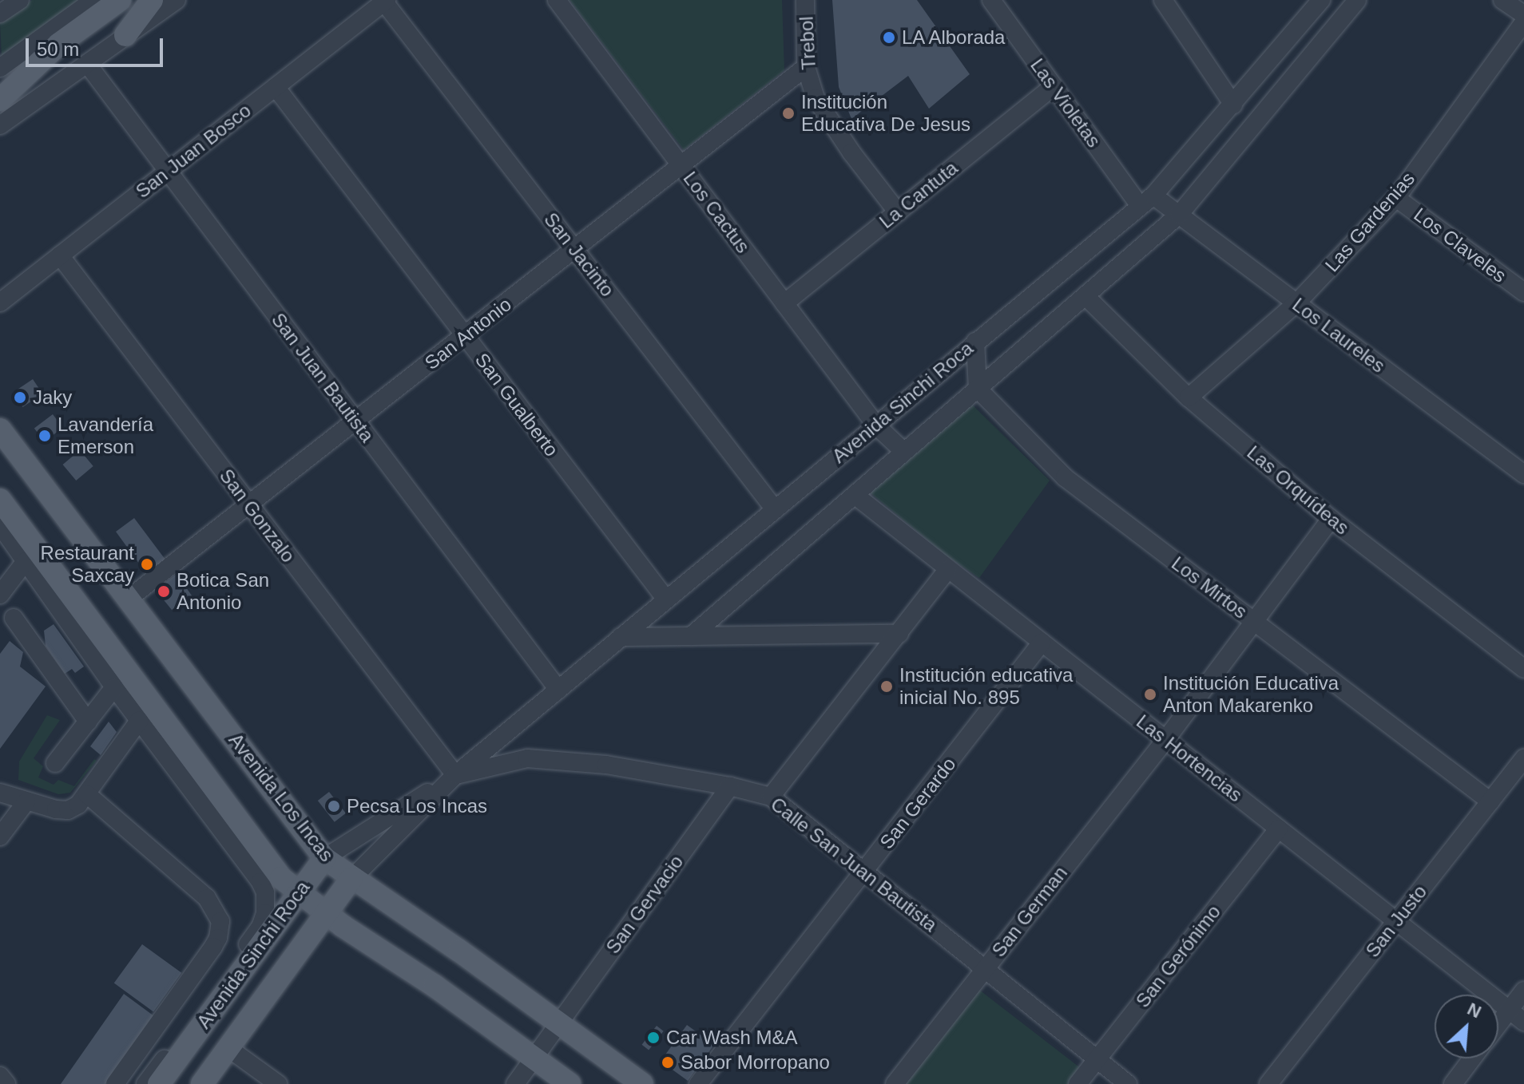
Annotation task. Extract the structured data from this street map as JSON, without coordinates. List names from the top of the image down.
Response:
{
  "streets": {
    "main road": ["Avenida Sinchi Roca", "Avenida Los Incas"],
    "street": [
      "Trebol",
      "Las Violetas",
      "San Juan Bosco",
      "La Cantuta",
      "Los Cactus",
      "Las Gardenias",
      "Los Claveles",
      "San Jacinto",
      "San Antonio",
      "Los Laureles",
      "San Juan Bautista",
      "San Gualberto",
      "Las Orquídeas",
      "San Gonzalo",
      "Los Mirtos",
      "Las Hortencias",
      "San Gerardo",
      "Calle San Juan Bautista",
      "San Gervacio",
      "San German",
      "San Justo",
      "San Gerónimo"
    ]
  },
  "crossings": [
    ["Trebol", "La Cantuta"],
    ["Trebol", "San Antonio"],
    ["Las Violetas", "La Cantuta"],
    ["Las Violetas", "Los Laureles"],
    ["Las Violetas", "Avenida Sinchi Roca"],
    ["San Juan Bosco", "San Jacinto"],
    ["San Juan Bosco", "San Juan Bautista"],
    ["San Juan Bosco", "San Gualberto"],
    ["San Juan Bosco", "San Gonzalo"],
    ["La Cantuta", "Los Cactus"],
    ["Los Cactus", "San Antonio"],
    ["Los Cactus", "Avenida Sinchi Roca"],
    ["Las Gardenias", "Los Claveles"],
    ["Las Gardenias", "Los Laureles"],
    ["Las Gardenias", "Las Orquídeas"],
    ["San Jacinto", "San Antonio"],
    ["San Jacinto", "Avenida Sinchi Roca"],
    ["San Antonio", "San Juan Bautista"],
    ["San Antonio", "San Gualberto"],
    ["San Antonio", "San Gonzalo"],
    ["San Antonio", "Avenida Los Incas"],
    ["Los Laureles", "Avenida Sinchi Roca"],
    ["San Juan Bautista", "Avenida Sinchi Roca"],
    ["Avenida Sinchi Roca", "San Gualberto"],
    ["Avenida Sinchi Roca", "San Gonzalo"],
    ["Avenida Sinchi Roca", "Avenida Los Incas"],
    ["Avenida Sinchi Roca", "Calle San Juan Bautista"],
    ["Las Orquídeas", "San German"],
    ["San Gonzalo", "Calle San Juan Bautista"],
    ["Los Mirtos", "San German"],
    ["Los Mirtos", "San Justo"],
    ["Las Hortencias", "San Gerardo"],
    ["Las Hortencias", "San German"],
    ["Las Hortencias", "San Justo"],
    ["Las Hortencias", "San Gerónimo"],
    ["Avenida Los Incas", "San Gervacio"],
    ["San Gerardo", "Calle San Juan Bautista"],
    ["Calle San Juan Bautista", "San Gervacio"],
    ["Calle San Juan Bautista", "San German"],
    ["Calle San Juan Bautista", "San Gerónimo"]
  ],
  "places": [
    "LA Alborada",
    "Institución Educativa De Jesus",
    "Jaky",
    "Lavandería Emerson",
    "Restaurant Saxcay",
    "Botica San Antonio",
    "Institución educativa inicial No. 895",
    "Institución Educativa Anton Makarenko",
    "Pecsa Los Incas",
    "Car Wash M&A",
    "Sabor Morropano"
  ],
  "scale_bar": "50 m",
  "north": "top right"
}
